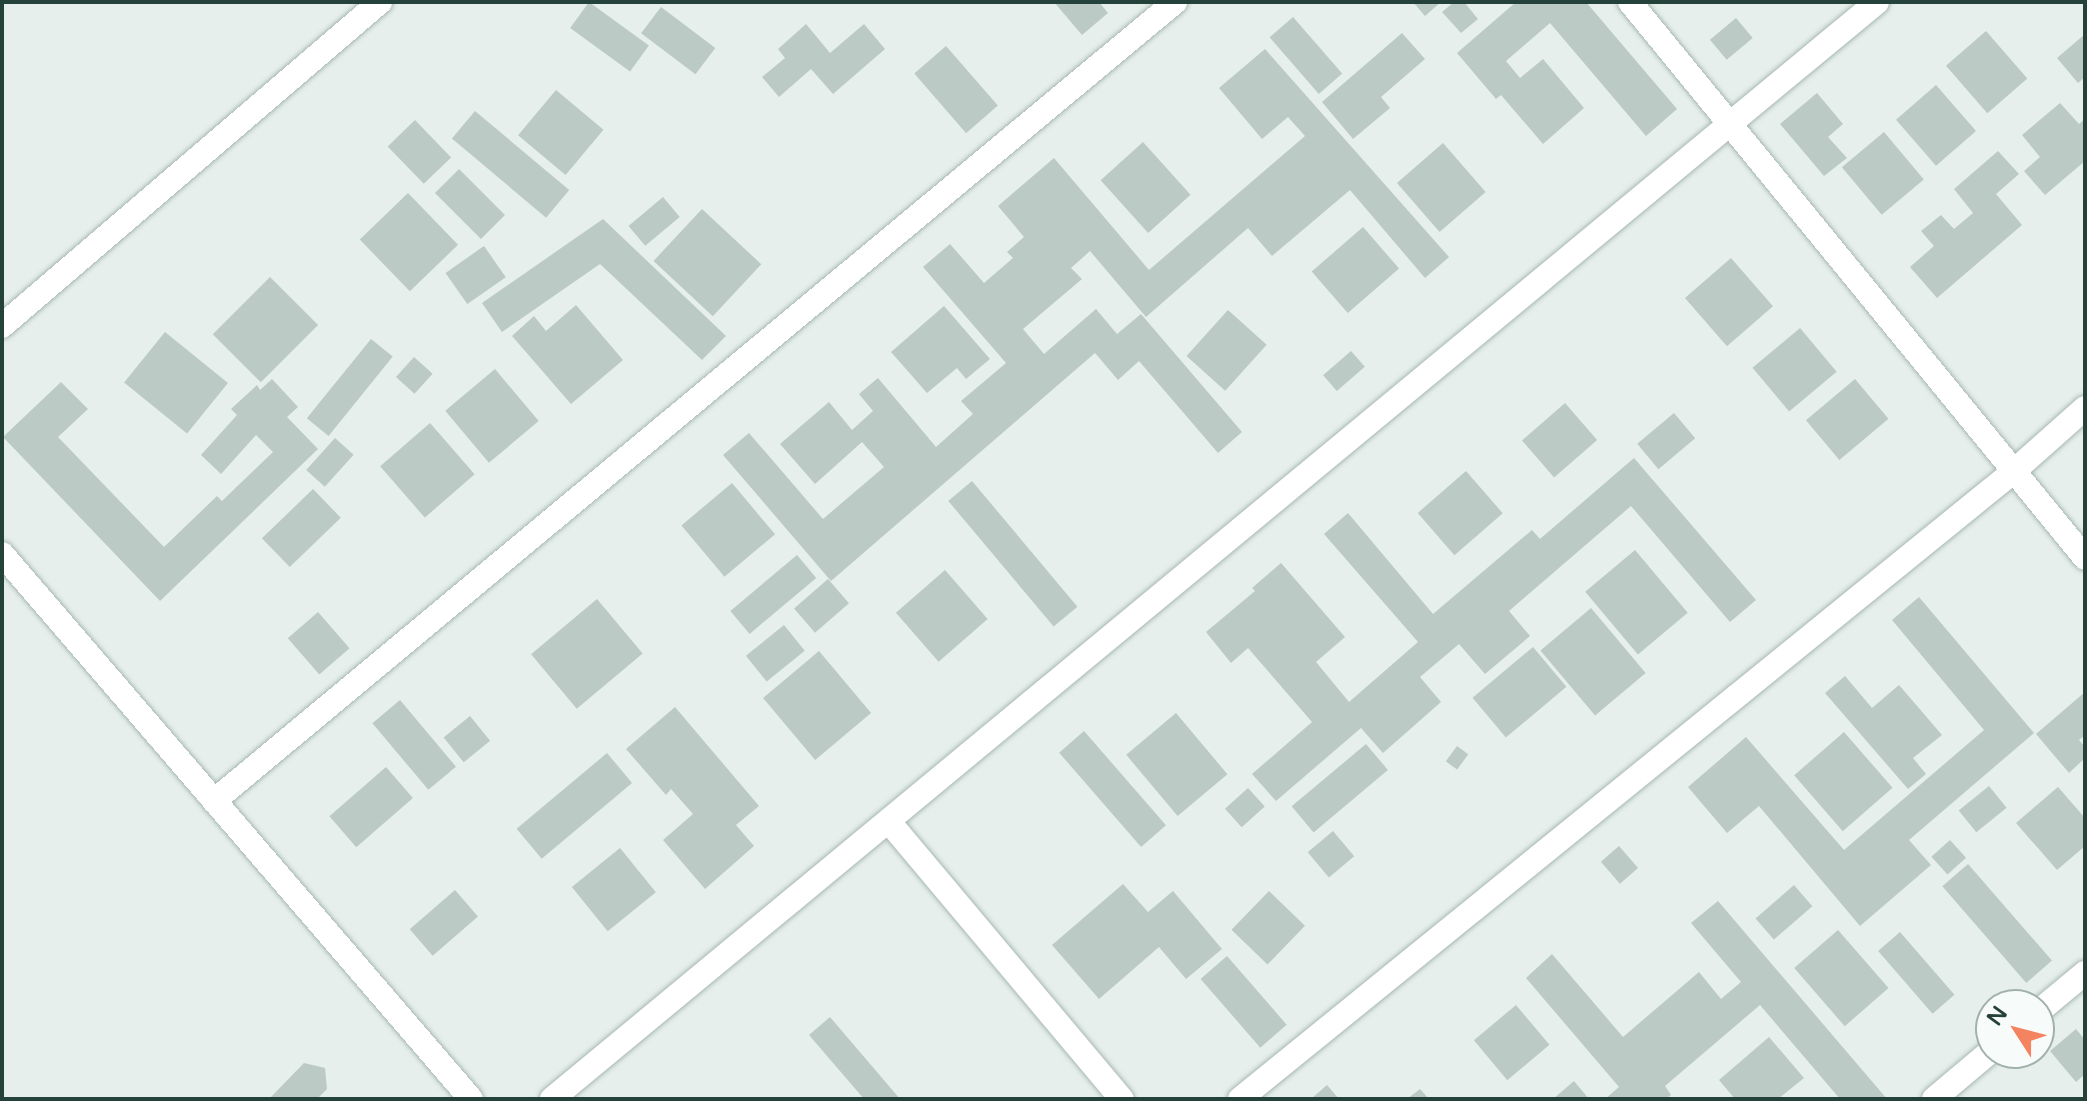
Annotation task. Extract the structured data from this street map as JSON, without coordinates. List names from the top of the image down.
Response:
{
  "north": "top left"
}
